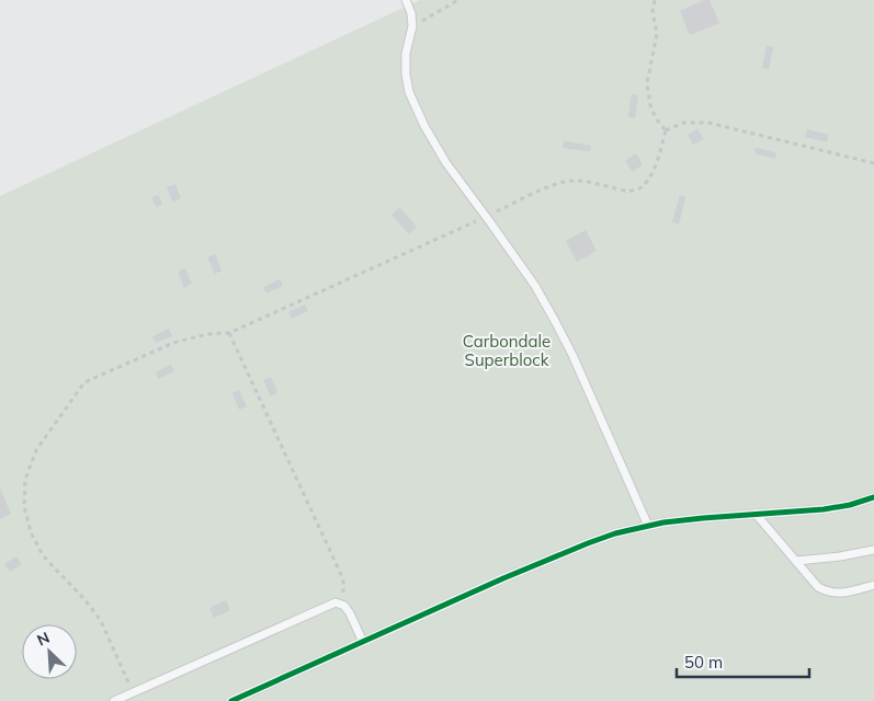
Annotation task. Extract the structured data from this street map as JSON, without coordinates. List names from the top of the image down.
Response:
{
  "parks": ["Carbondale Superblock"],
  "scale_bar": "50 m",
  "north": "top left"
}
